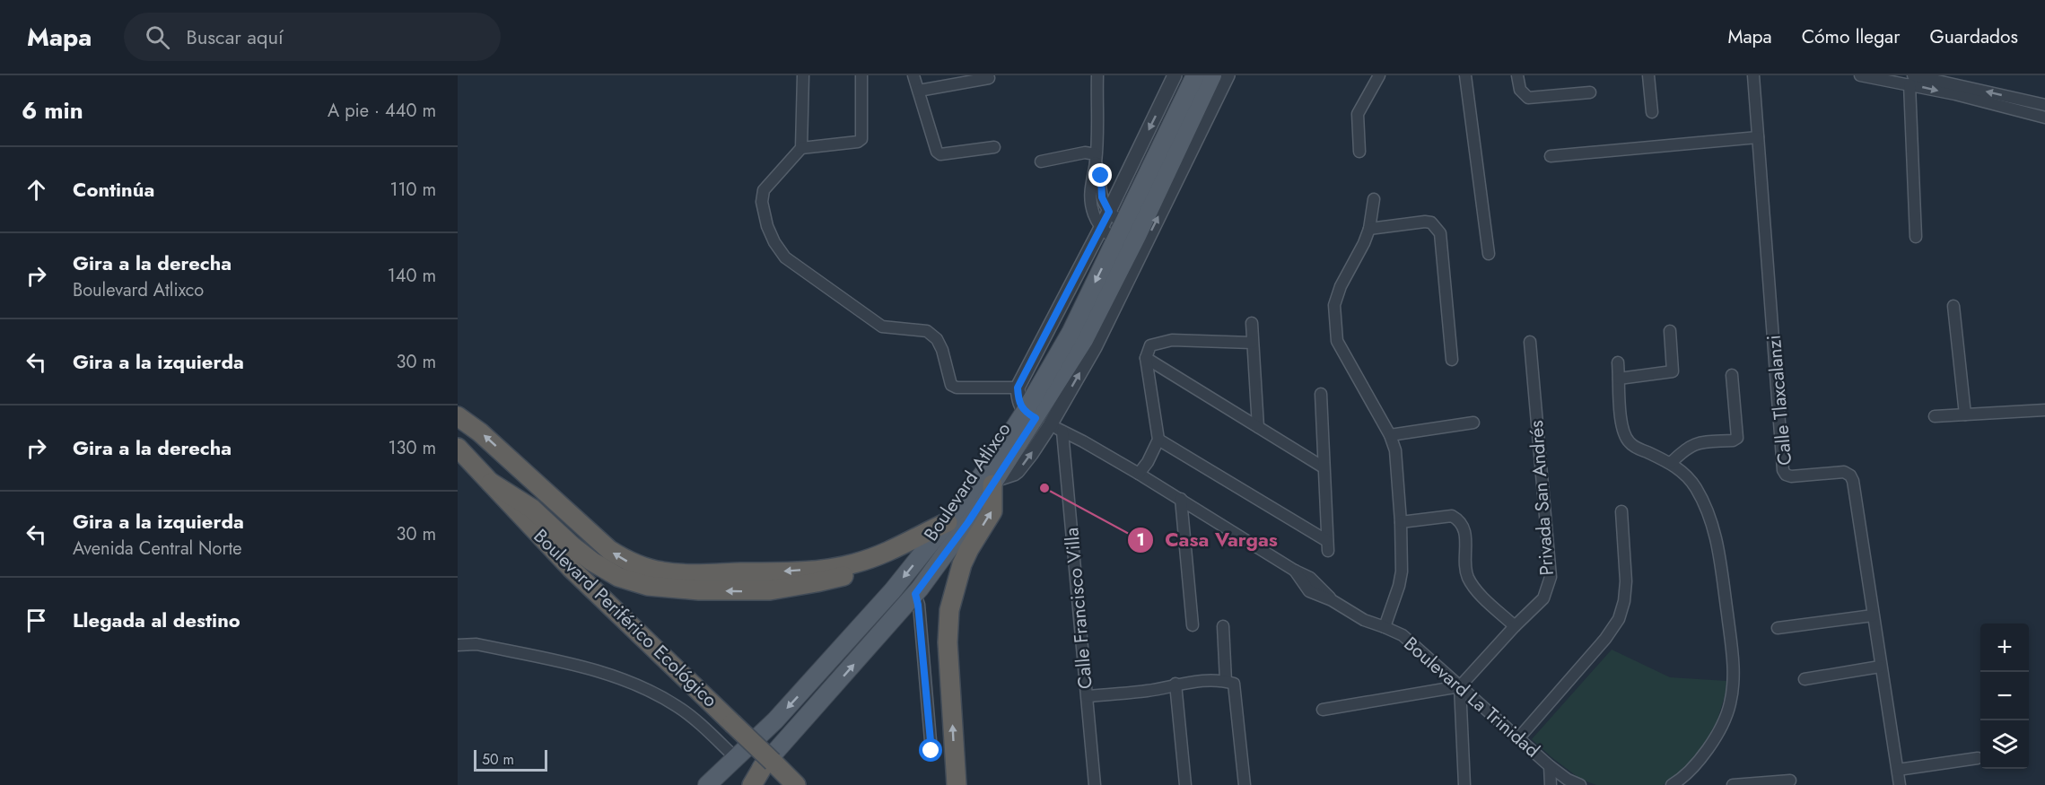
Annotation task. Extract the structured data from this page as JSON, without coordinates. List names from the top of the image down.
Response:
{
  "streets": {
    "highway": ["Boulevard Periférico Ecológico"],
    "main road": ["Boulevard Atlixco"],
    "street": [
      "Calle Tlaxcalanzi",
      "Privada San Andrés",
      "Calle Francisco Villa",
      "Boulevard La Trinidad"
    ]
  },
  "crossings": [
    ["Boulevard Atlixco", "Calle Francisco Villa"],
    ["Boulevard Atlixco", "Boulevard La Trinidad"],
    ["Privada San Andrés", "Boulevard La Trinidad"],
    ["Calle Francisco Villa", "Boulevard La Trinidad"]
  ],
  "places": ["Casa Vargas"],
  "scale_bar": "50 m",
  "page": {
    "header": "Mapa",
    "search": "Buscar aquí",
    "nav": ["Mapa", "Cómo llegar", "Guardados"],
    "heading": ["6 min", "A pie · 440 m"],
    "list": [
      ["Continúa", "110 m"],
      ["Gira a la derecha", "Boulevard Atlixco", "140 m"],
      ["Gira a la izquierda", "30 m"],
      ["Gira a la derecha", "130 m"],
      ["Gira a la izquierda", "Avenida Central Norte", "30 m"],
      "Llegada al destino"
    ],
    "map_buttons": ["+", "−"],
    "scale": "50 m"
  }
}
